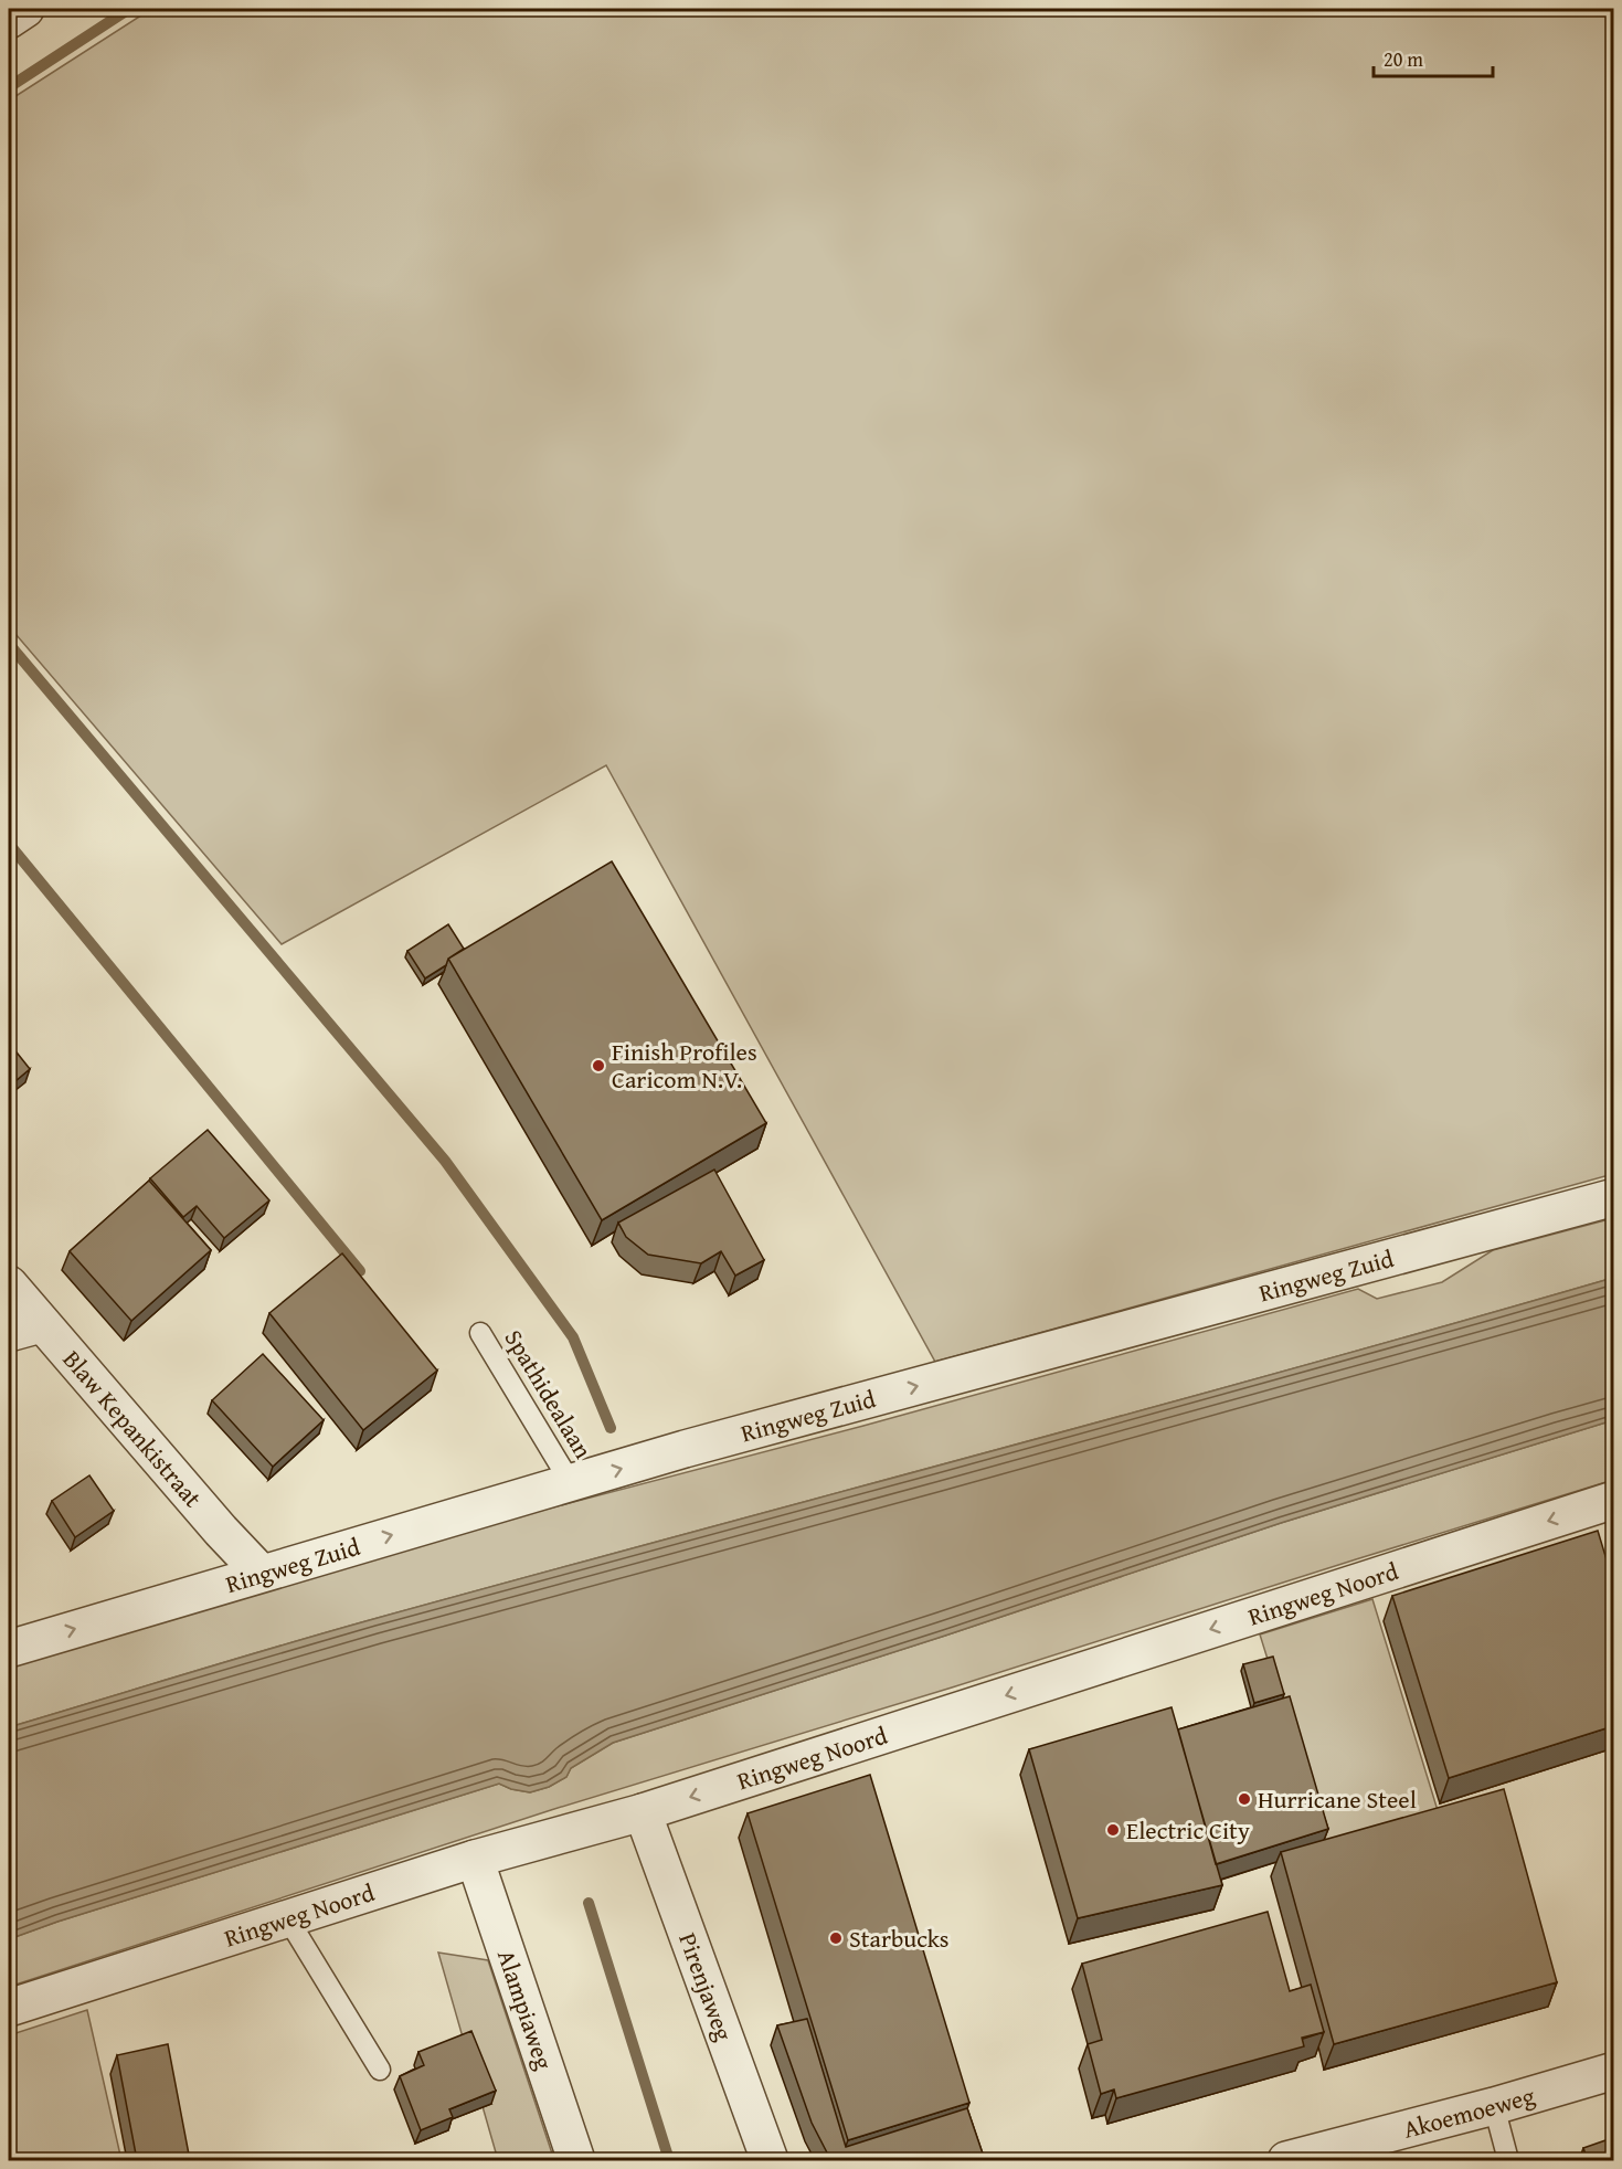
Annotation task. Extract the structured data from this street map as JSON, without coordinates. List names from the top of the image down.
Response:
{
  "streets": {
    "street": [
      "Ringweg Zuid",
      "Blaw Kepankistraat",
      "Ringweg Noord",
      "Pirenjaweg",
      "Alampiaweg",
      "Akoemoeweg"
    ],
    "lane": ["Spathidealaan"]
  },
  "crossings": [
    ["Ringweg Zuid", "Spathidealaan"],
    ["Ringweg Zuid", "Blaw Kepankistraat"],
    ["Ringweg Noord", "Pirenjaweg"],
    ["Ringweg Noord", "Alampiaweg"]
  ],
  "one_way": ["Ringweg Zuid", "Ringweg Noord"],
  "places": [
    "Finish Profiles Caricom N.V.",
    "Hurricane Steel",
    "Electric City",
    "Starbucks"
  ],
  "scale_bar": "20 m"
}
